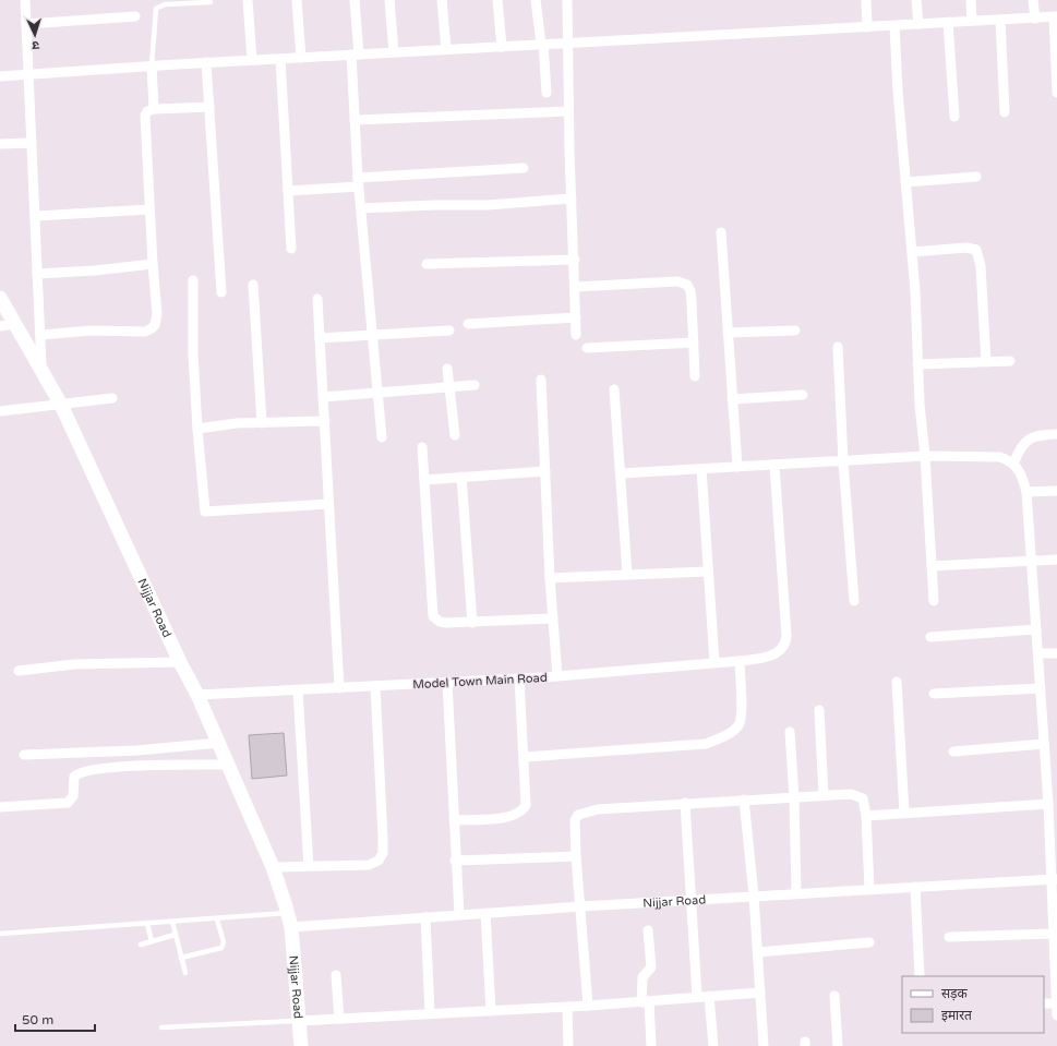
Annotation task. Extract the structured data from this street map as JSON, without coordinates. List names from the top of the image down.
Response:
{
  "streets": {
    "street": ["Nijjar Road", "Model Town Main Road"]
  },
  "crossings": [
    ["Nijjar Road", "Model Town Main Road"]
  ],
  "legend": ["सड़क", "इमारत"],
  "scale_bar": "50 m",
  "north": "bottom"
}
